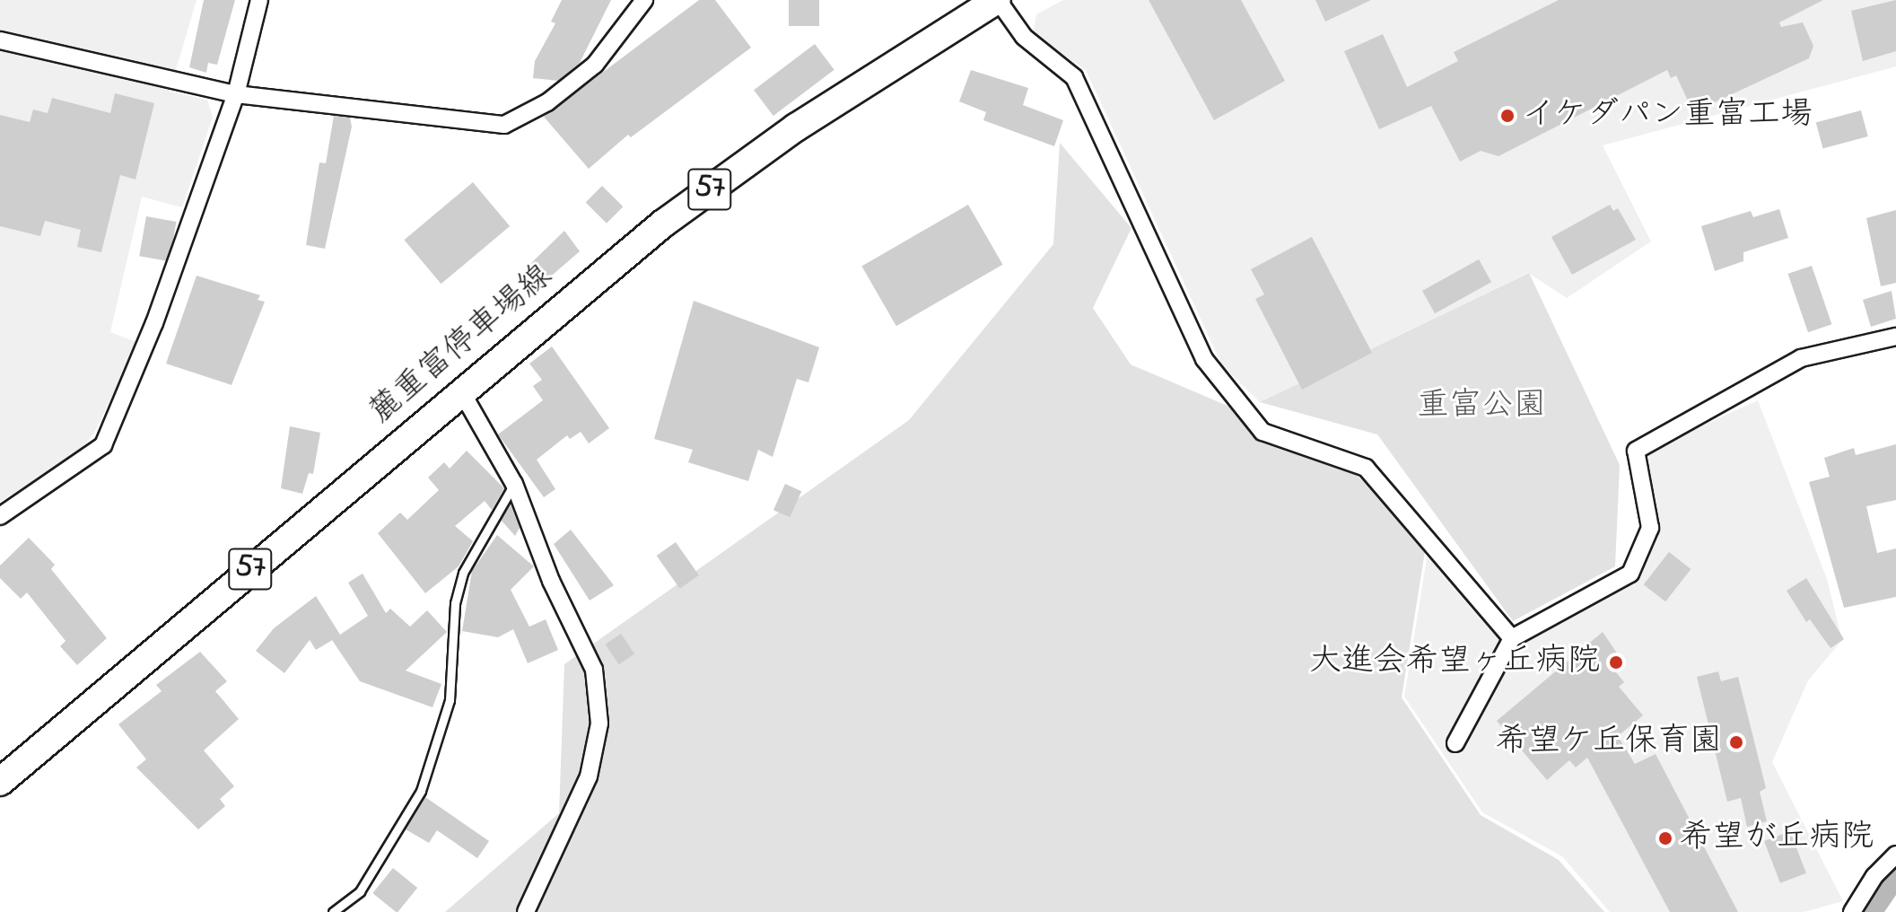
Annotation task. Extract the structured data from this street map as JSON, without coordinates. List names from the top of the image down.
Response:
{
  "streets": {
    "main road": ["57", "麓重富停車場線"]
  },
  "parks": ["重富公園"],
  "places": [
    "イケダパン重富工場",
    "大進会希望ヶ丘病院",
    "希望ケ丘保育園",
    "希望が丘病院"
  ]
}
